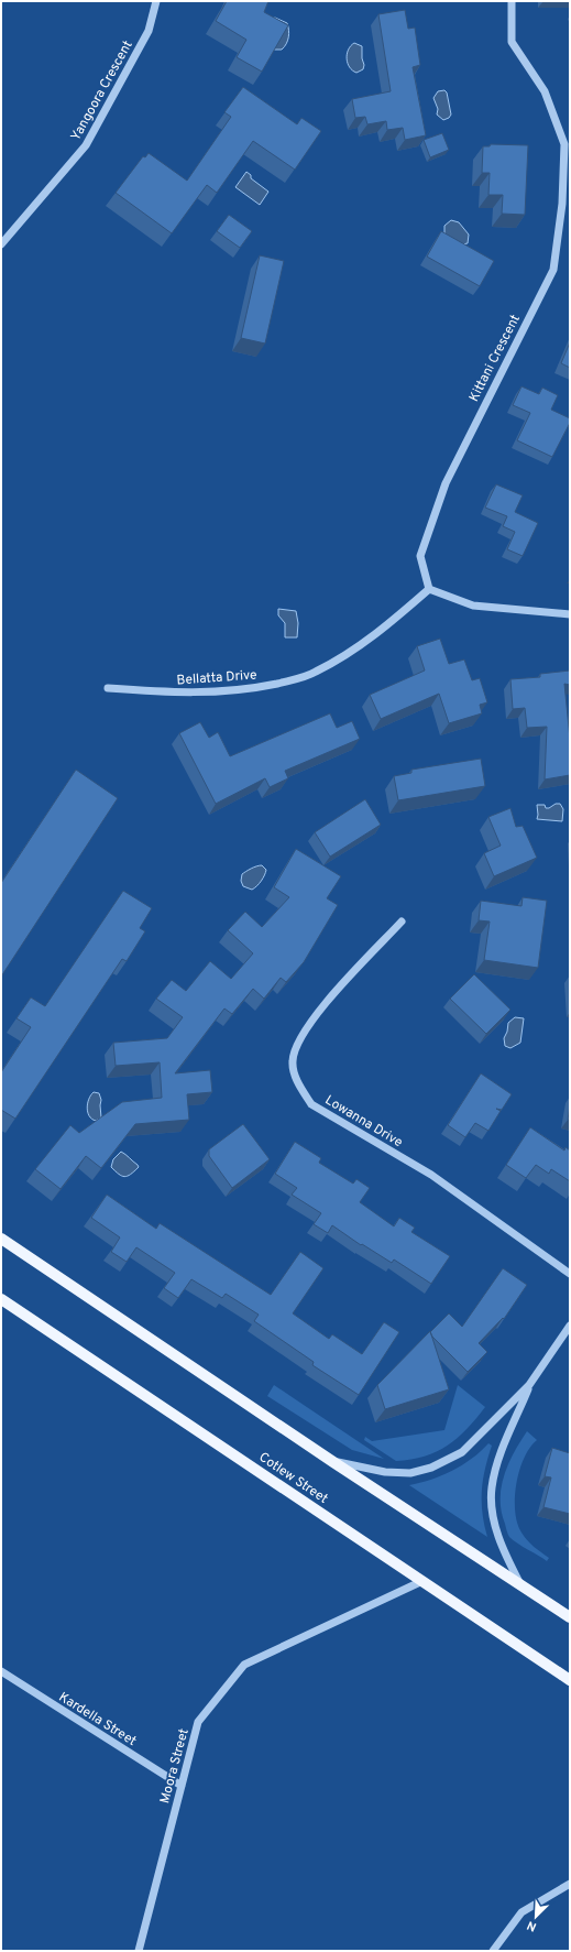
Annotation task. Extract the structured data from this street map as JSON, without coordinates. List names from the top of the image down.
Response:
{
  "streets": {
    "main road": ["Cotlew Street"],
    "street": [
      "Yangoora Crescent",
      "Kittani Crescent",
      "Bellatta Drive",
      "Lowanna Drive",
      "Kardella Street",
      "Moora Street"
    ]
  },
  "crossings": [
    ["Kittani Crescent", "Bellatta Drive"],
    ["Cotlew Street", "Moora Street"],
    ["Kardella Street", "Moora Street"]
  ],
  "north": "bottom left"
}
